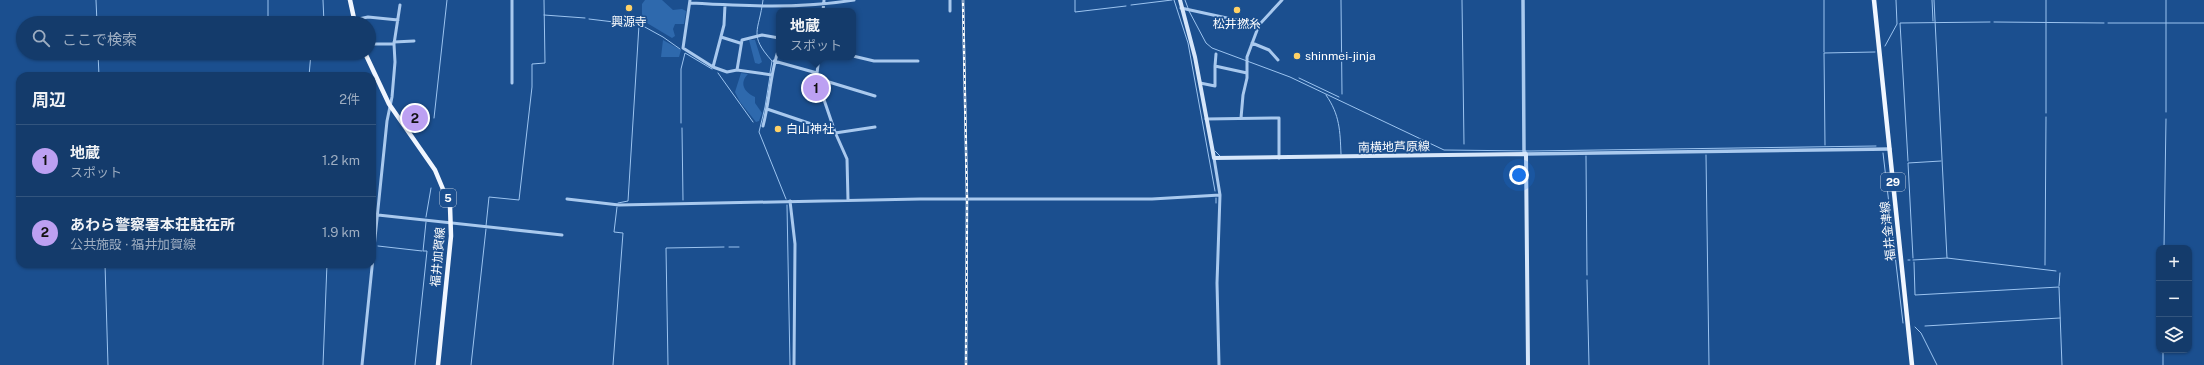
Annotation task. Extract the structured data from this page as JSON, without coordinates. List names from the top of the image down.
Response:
{
  "streets": {
    "main road": [
      "南横地芦原線",
      "29",
      "5",
      "福井金津線",
      "福井加賀線"
    ]
  },
  "places": [
    "興源寺",
    "松井撚糸",
    "shinmei-jinja",
    "白山神社"
  ],
  "page": {
    "popup": ["地蔵", "スポット"],
    "search": "ここで検索",
    "heading": ["周辺", "2件"],
    "pins": ["1", "2"],
    "list": [
      {
        "mark": "1",
        "name": "地蔵",
        "note": "スポット",
        "value": "1.2 km"
      },
      {
        "mark": "2",
        "name": "あわら警察署本荘駐在所",
        "note": "公共施設 · 福井加賀線",
        "value": "1.9 km"
      }
    ],
    "map_buttons": ["+", "−"]
  }
}
